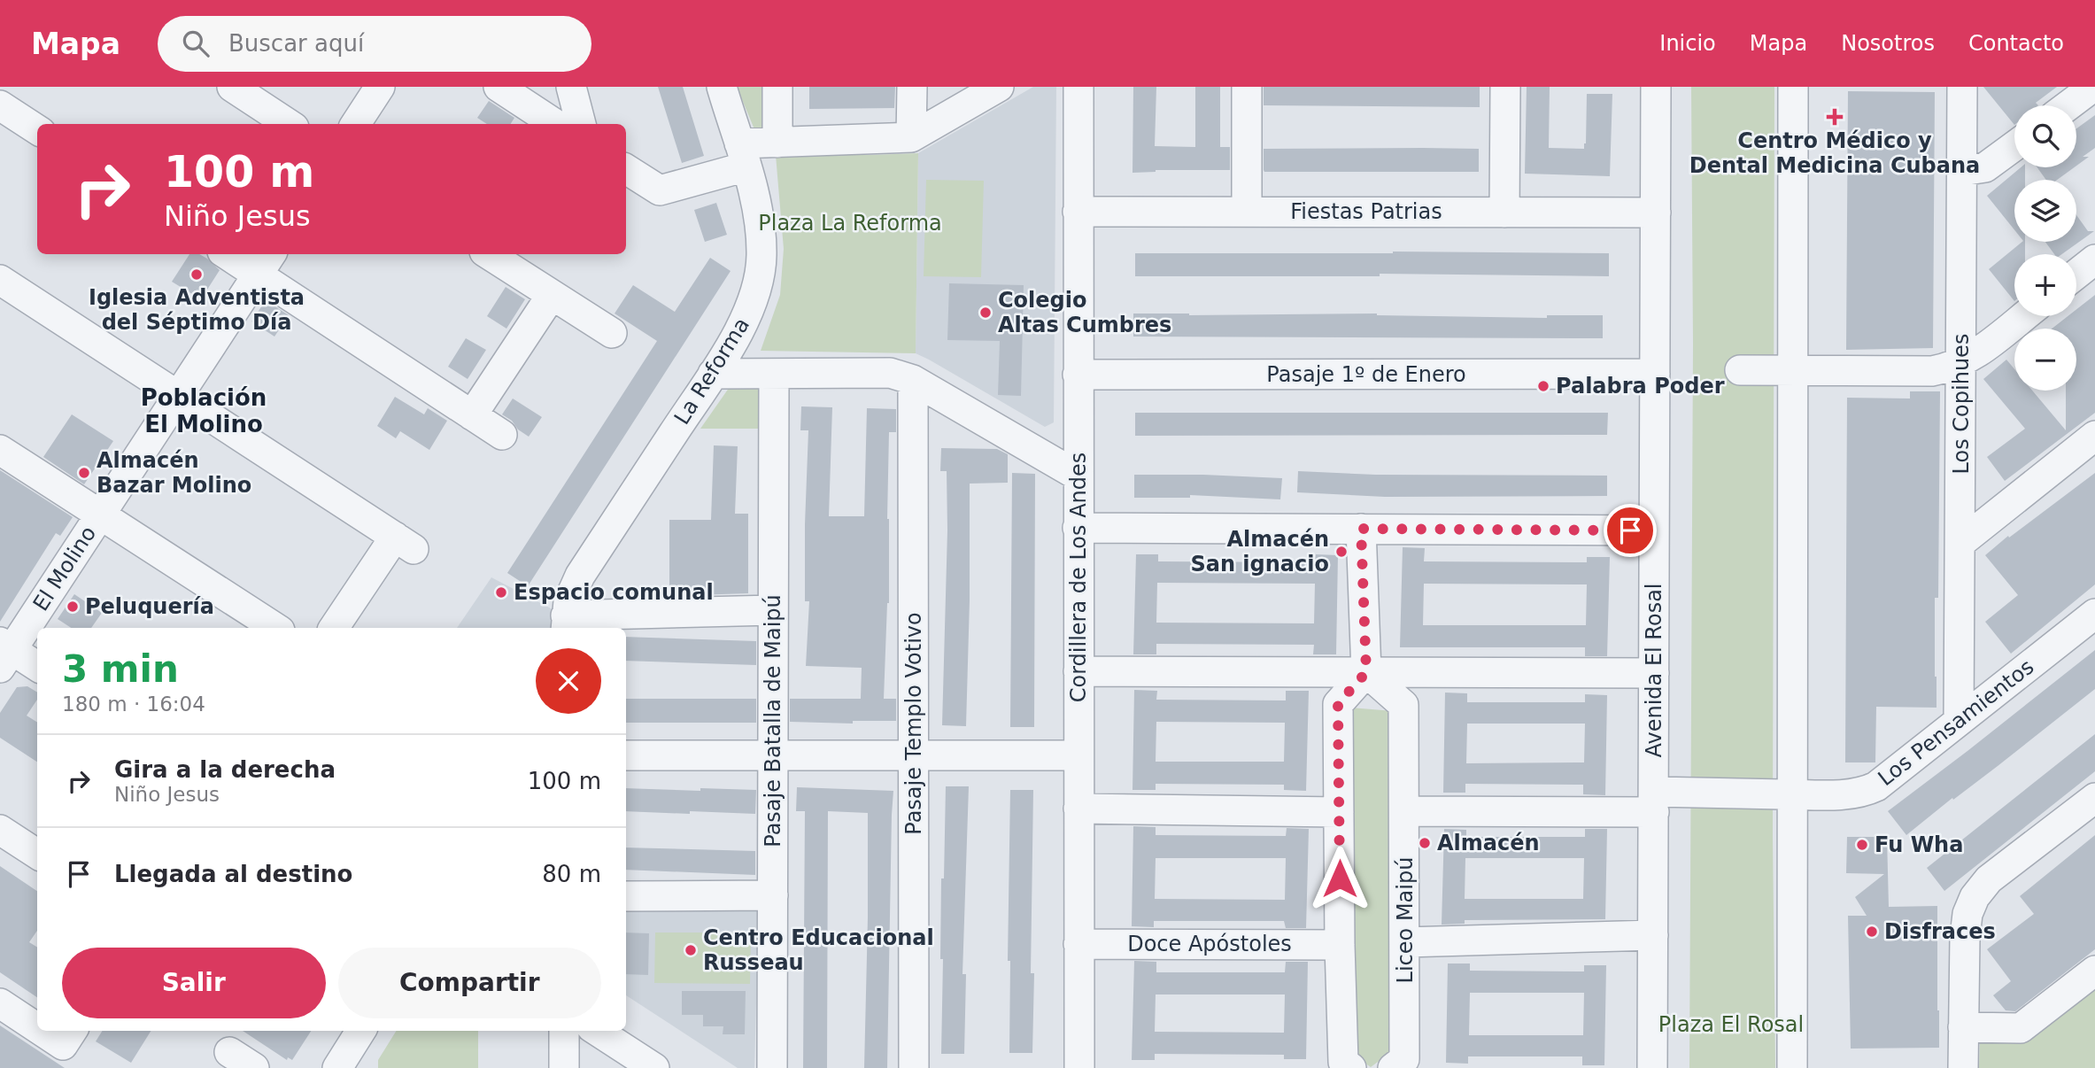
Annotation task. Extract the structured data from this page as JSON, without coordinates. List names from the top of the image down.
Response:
{
  "streets": {
    "street": [
      "Fiestas Patrias",
      "La Reforma",
      "Pasaje 1º de Enero",
      "Los Copihues",
      "El Molino",
      "Cordillera de Los Andes",
      "Avenida El Rosal",
      "Pasaje Batalla de Maipú",
      "Los Pensamientos",
      "Pasaje Templo Votivo",
      "Liceo Maipú",
      "Doce Apóstoles"
    ]
  },
  "crossings": [
    ["Fiestas Patrias", "Cordillera de Los Andes"],
    ["Fiestas Patrias", "Avenida El Rosal"],
    ["Pasaje 1º de Enero", "Cordillera de Los Andes"],
    ["Pasaje 1º de Enero", "Avenida El Rosal"],
    ["Los Copihues", "Los Pensamientos"],
    ["Cordillera de Los Andes", "Doce Apóstoles"],
    ["Avenida El Rosal", "Los Pensamientos"],
    ["Los Pensamientos", "Liceo Maipú"]
  ],
  "districts": ["Población El Molino"],
  "parks": ["Plaza La Reforma", "Plaza El Rosal"],
  "places": {
    "health": ["Centro Médico y Dental Medicina Cubana"],
    "other": [
      "Iglesia Adventista del Séptimo Día",
      "Colegio Altas Cumbres",
      "Palabra Poder",
      "Almacén Bazar Molino",
      "Almacén San ignacio",
      "Espacio comunal",
      "Peluquería",
      "Almacén",
      "Fu Wha",
      "Disfraces",
      "Centro Educacional Russeau"
    ]
  },
  "page": {
    "header": "Mapa",
    "search": "Buscar aquí",
    "nav": [
      "Inicio",
      "Mapa",
      "Nosotros",
      "Contacto"
    ],
    "map_buttons": ["+", "−"],
    "turn": ["100 m", "Niño Jesus"],
    "heading": ["3 min", "180 m · 16:04"],
    "list": [
      {
        "name": "Gira a la derecha",
        "note": "Niño Jesus",
        "value": "100 m"
      },
      {
        "name": "Llegada al destino",
        "value": "80 m"
      }
    ],
    "buttons": ["Salir", "Compartir"]
  }
}
